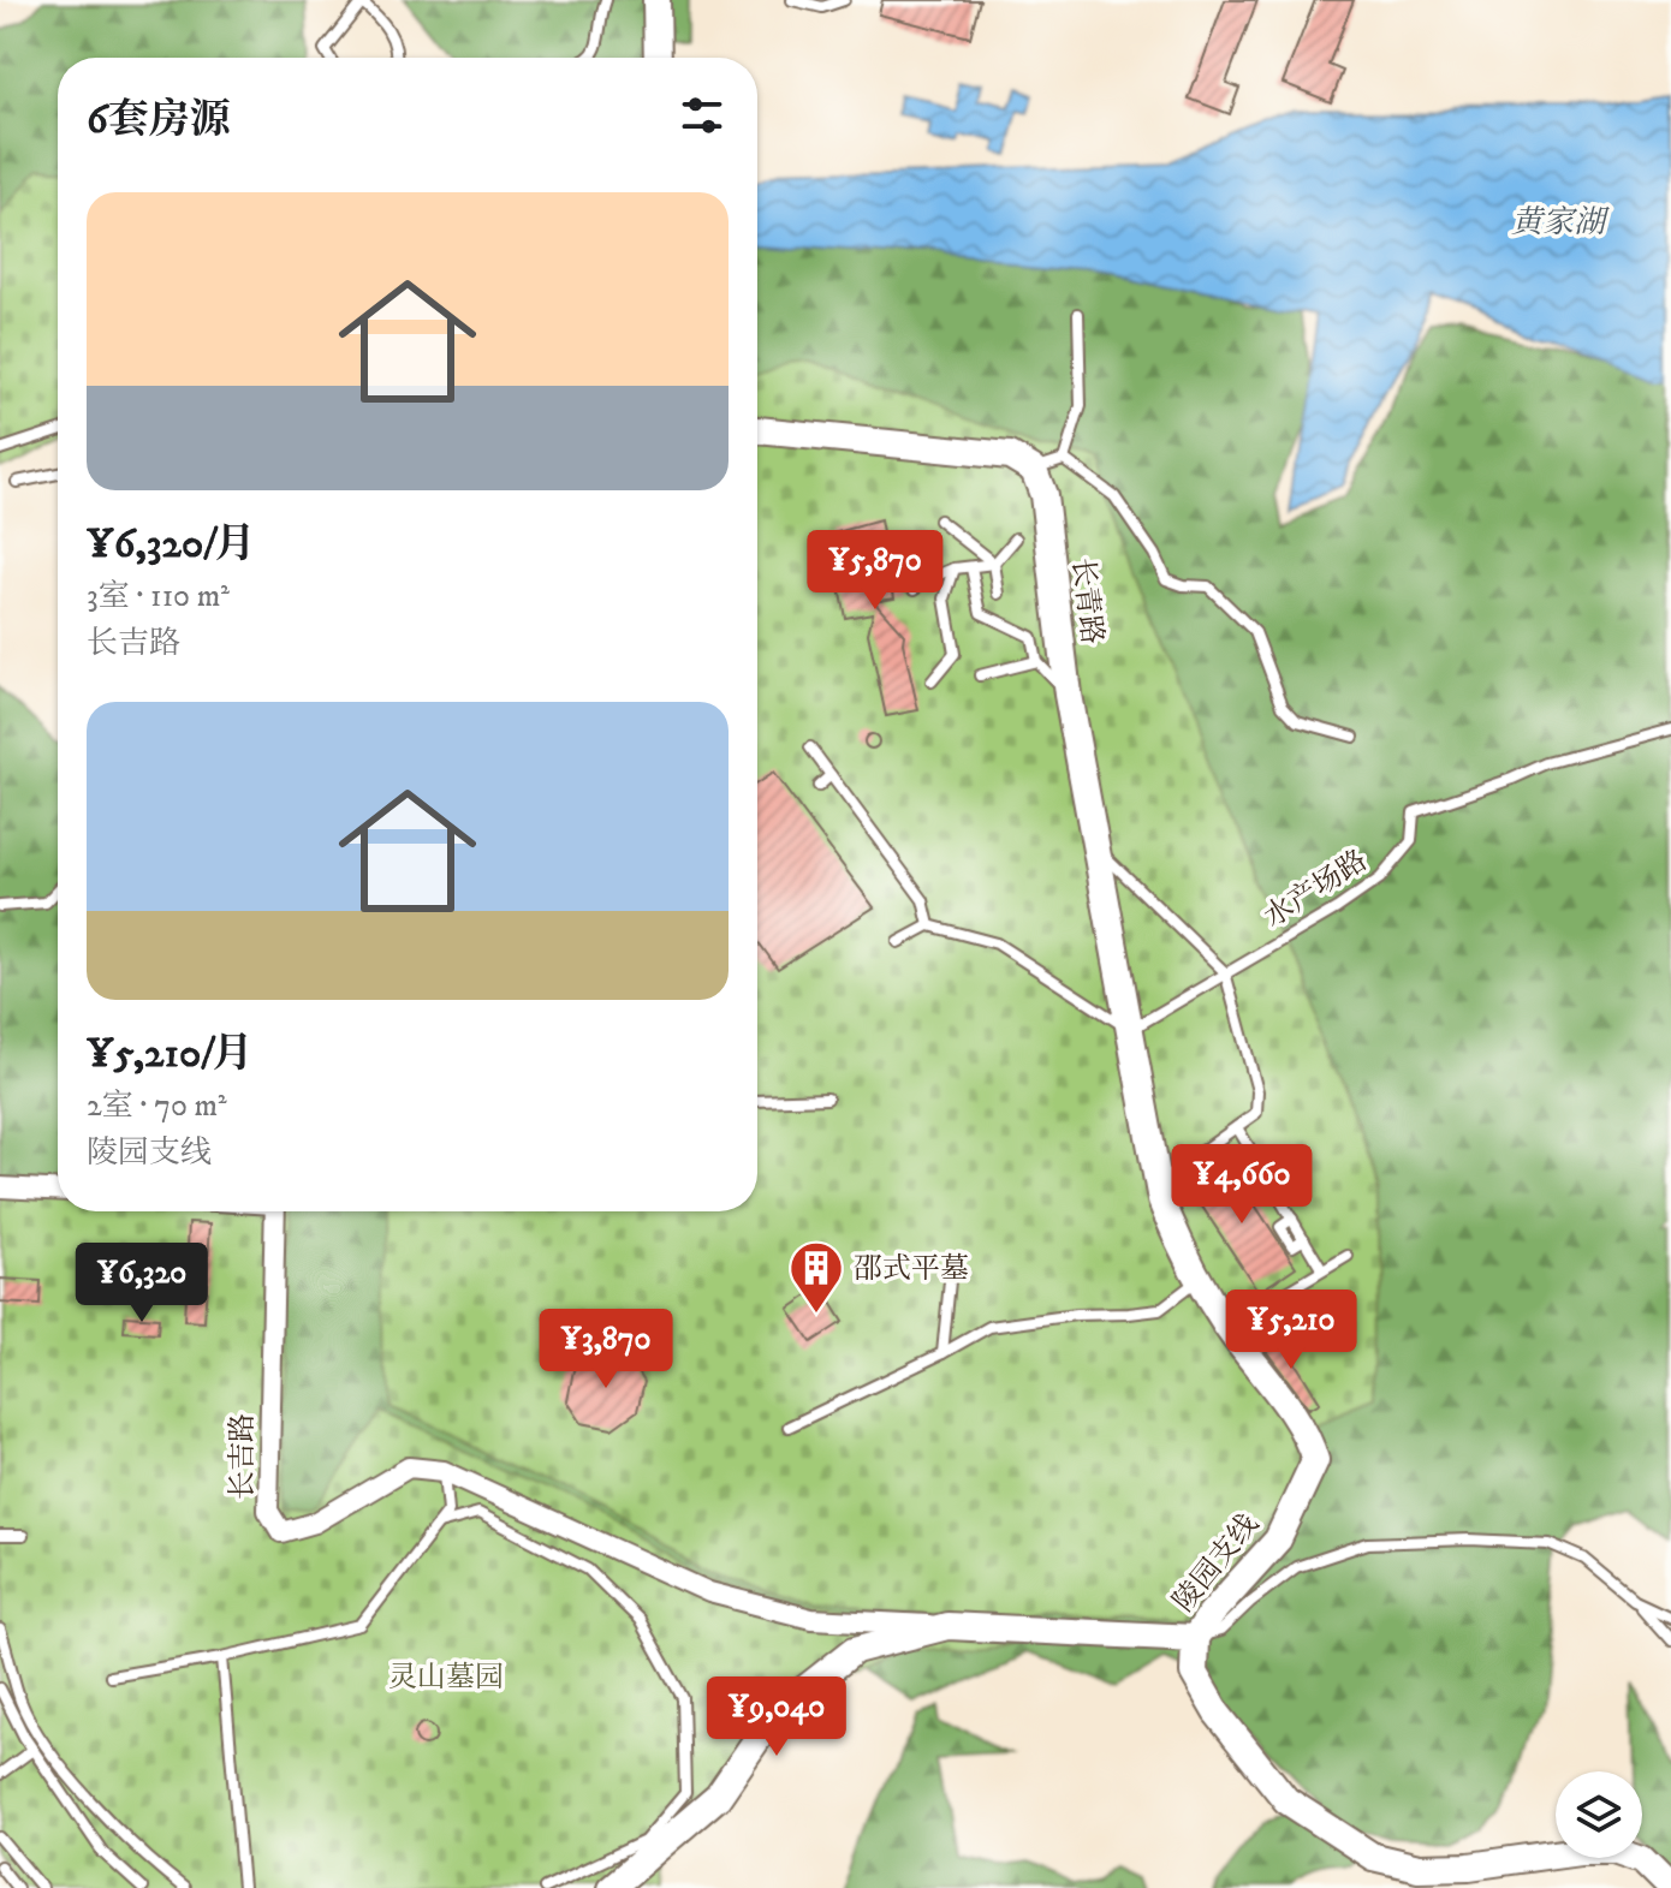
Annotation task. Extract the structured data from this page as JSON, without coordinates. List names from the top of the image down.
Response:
{
  "streets": {
    "street": ["长青路", "长吉路", "陵园支线"],
    "lane": ["水产场路"]
  },
  "crossings": [
    ["长青路", "水产场路"],
    ["长青路", "陵园支线"],
    ["水产场路", "陵园支线"]
  ],
  "water": ["黄家湖"],
  "parks": ["灵山墓园"],
  "places": {
    "building": ["邵式平墓"]
  },
  "page": {
    "heading": "6套房源",
    "list": [
      {
        "name": "¥6,320/月",
        "note": "3室 · 110 m² · 长吉路"
      },
      {
        "name": "¥5,210/月",
        "note": "2室 · 70 m² · 陵园支线"
      }
    ],
    "price": [
      "¥5,870",
      "¥4,660",
      "¥6,320",
      "¥5,210",
      "¥3,870",
      "¥9,040"
    ]
  }
}
